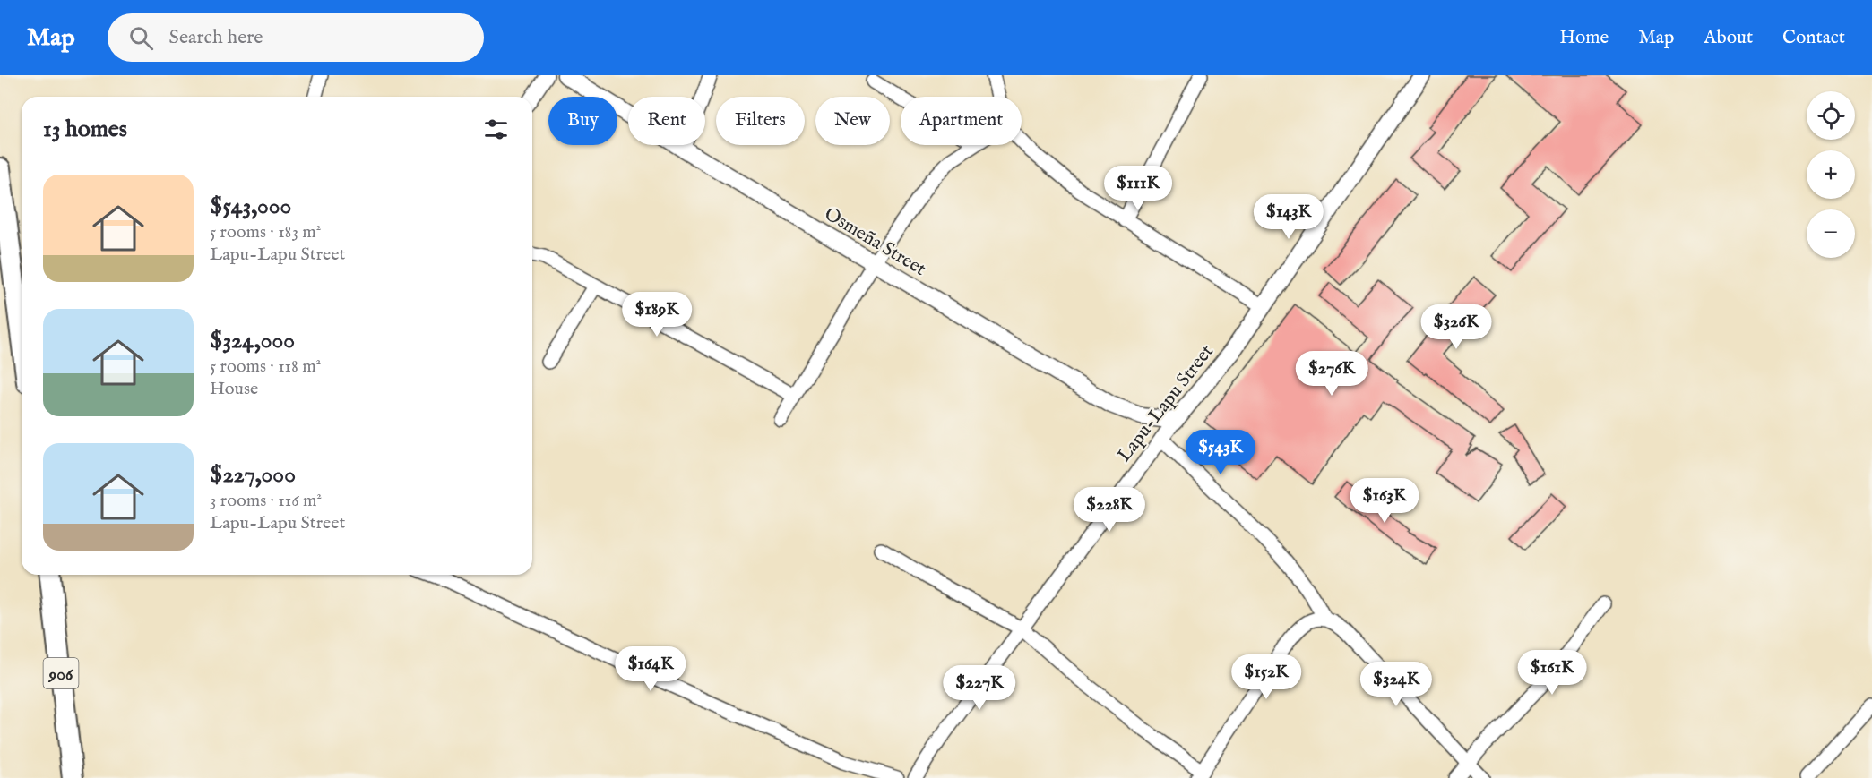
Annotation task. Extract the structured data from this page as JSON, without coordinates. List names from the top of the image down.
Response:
{
  "streets": {
    "main road": ["906"],
    "street": ["Osmeña Street", "Lapu-Lapu Street"]
  },
  "crossings": [
    ["Osmeña Street", "Lapu-Lapu Street"]
  ],
  "page": {
    "header": "Map",
    "search": "Search here",
    "nav": [
      "Home",
      "Map",
      "About",
      "Contact"
    ],
    "map_buttons": ["+", "−"],
    "chip": [
      "Buy",
      "Rent",
      "Filters",
      "New",
      "Apartment"
    ],
    "heading": "13 homes",
    "list": [
      {
        "name": "$543,000",
        "note": "5 rooms · 183 m² · Lapu-Lapu Street"
      },
      {
        "name": "$324,000",
        "note": "5 rooms · 118 m² · House"
      },
      {
        "name": "$227,000",
        "note": "3 rooms · 116 m² · Lapu-Lapu Street"
      }
    ],
    "price": [
      "$111K",
      "$143K",
      "$189K",
      "$326K",
      "$276K",
      "$543K",
      "$163K",
      "$228K",
      "$164K",
      "$161K",
      "$152K",
      "$324K",
      "$227K"
    ]
  }
}
